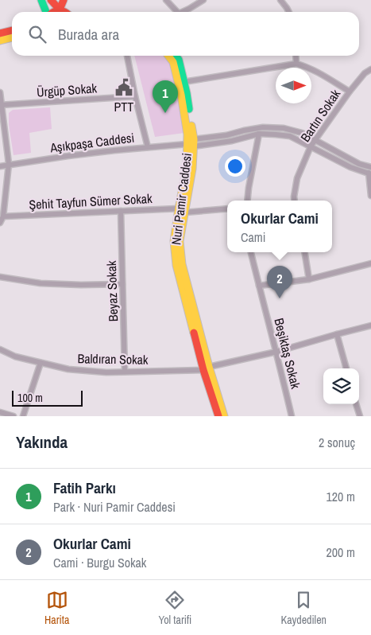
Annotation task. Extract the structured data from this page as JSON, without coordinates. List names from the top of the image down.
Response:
{
  "streets": {
    "main road": ["Nuri Pamir Caddesi"],
    "street": [
      "Ürgüp Sokak",
      "Bartın Sokak",
      "Aşıkpaşa Caddesi",
      "Şehit Tayfun Sümer Sokak",
      "Beyaz Sokak",
      "Beşiktaş Sokak",
      "Baldıran Sokak"
    ]
  },
  "crossings": [
    ["Bartın Sokak", "Aşıkpaşa Caddesi"],
    ["Aşıkpaşa Caddesi", "Nuri Pamir Caddesi"],
    ["Nuri Pamir Caddesi", "Şehit Tayfun Sümer Sokak"],
    ["Nuri Pamir Caddesi", "Baldıran Sokak"],
    ["Şehit Tayfun Sümer Sokak", "Beyaz Sokak"],
    ["Beyaz Sokak", "Baldıran Sokak"],
    ["Beşiktaş Sokak", "Baldıran Sokak"]
  ],
  "places": {
    "public building": ["PTT"]
  },
  "scale_bar": "100 m",
  "north": "right",
  "page": {
    "search": "Burada ara",
    "pins": ["1", "2"],
    "popup": ["Okurlar Cami", "Cami"],
    "scale": "100 m",
    "heading": ["Yakında", "2 sonuç"],
    "list": [
      {
        "mark": "1",
        "name": "Fatih Parkı",
        "note": "Park · Nuri Pamir Caddesi",
        "value": "120 m"
      },
      {
        "mark": "2",
        "name": "Okurlar Cami",
        "note": "Cami · Burgu Sokak",
        "value": "200 m"
      }
    ],
    "nav": ["Harita", "Yol tarifi", "Kaydedilen"]
  }
}
